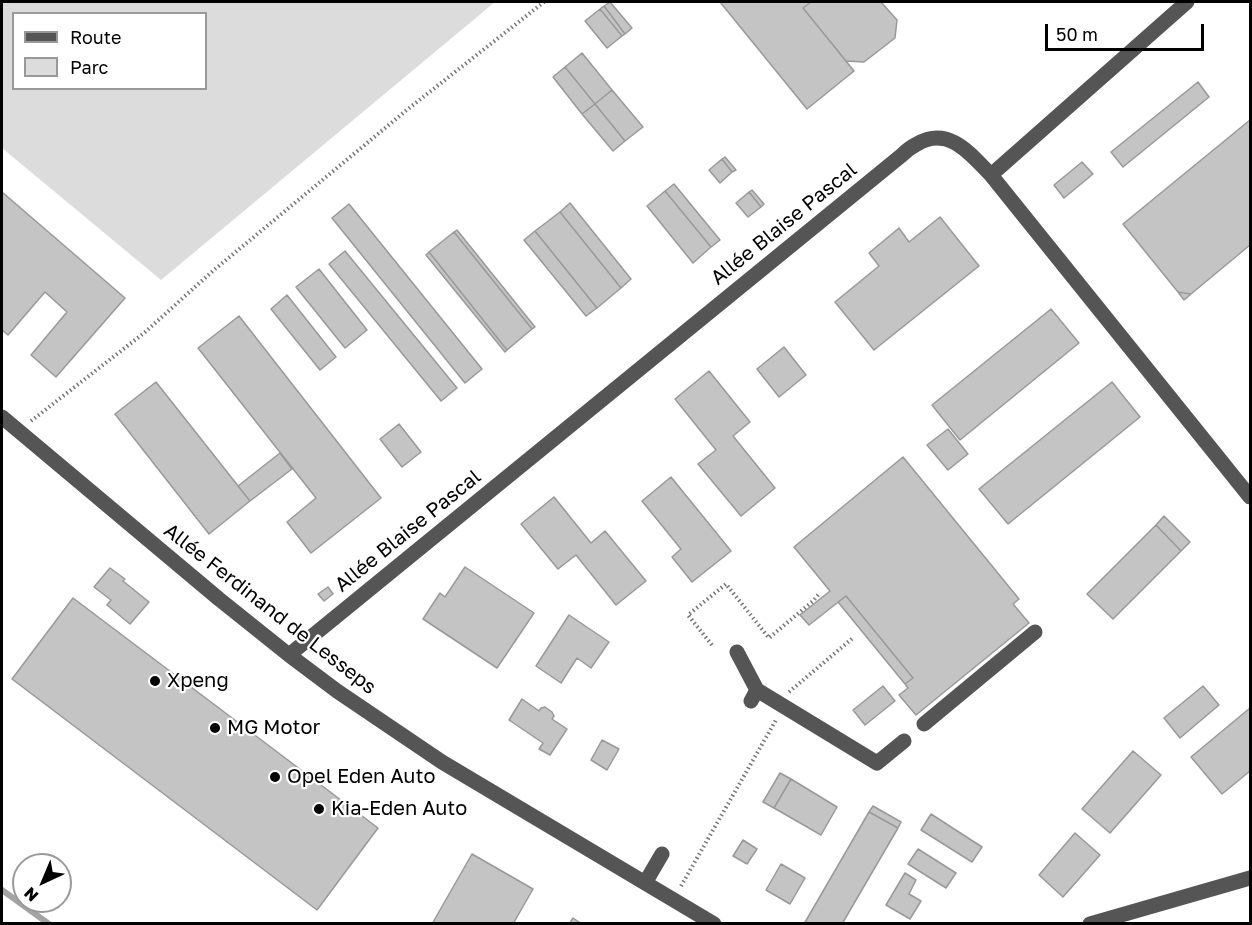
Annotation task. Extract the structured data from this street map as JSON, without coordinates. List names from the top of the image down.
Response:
{
  "streets": {
    "street": ["Allée Blaise Pascal", "Allée Ferdinand de Lesseps"]
  },
  "crossings": [
    ["Allée Blaise Pascal", "Allée Ferdinand de Lesseps"]
  ],
  "places": [
    "Xpeng",
    "MG Motor",
    "Opel Eden Auto",
    "Kia-Eden Auto"
  ],
  "legend": ["Route", "Parc"],
  "scale_bar": "50 m",
  "north": "bottom left"
}
